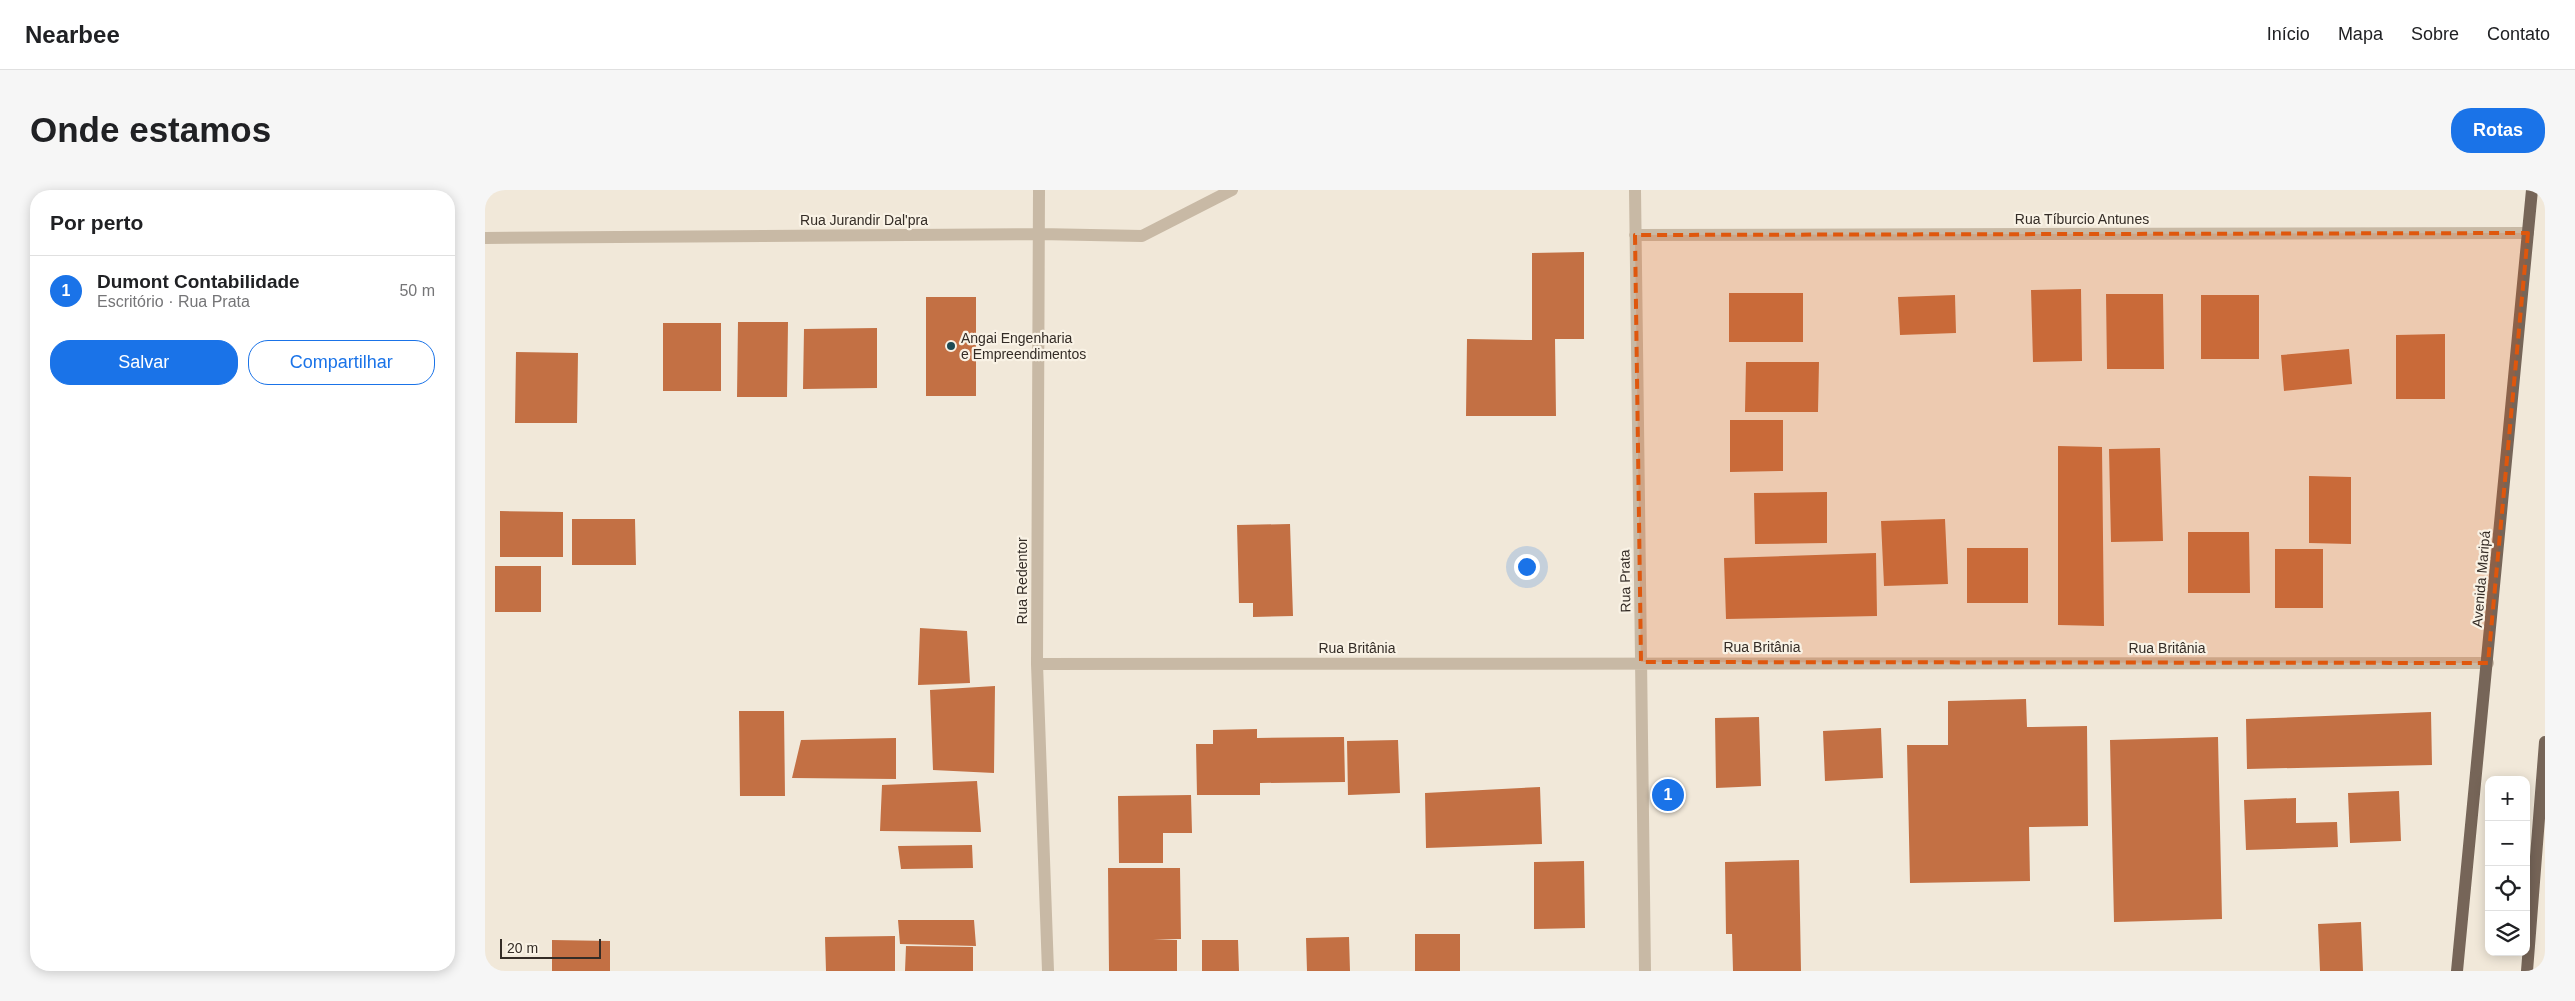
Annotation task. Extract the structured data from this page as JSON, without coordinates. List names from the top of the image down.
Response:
{
  "streets": {
    "main road": ["Avenida Maripá"],
    "street": [
      "Rua Tíburcio Antunes",
      "Rua Jurandir Dal'pra",
      "Rua Redentor",
      "Rua Prata",
      "Rua Britânia"
    ]
  },
  "crossings": [
    ["Rua Tíburcio Antunes", "Avenida Maripá"],
    ["Rua Tíburcio Antunes", "Rua Prata"],
    ["Rua Jurandir Dal'pra", "Rua Redentor"],
    ["Avenida Maripá", "Rua Britânia"],
    ["Rua Redentor", "Rua Britânia"],
    ["Rua Prata", "Rua Britânia"]
  ],
  "places": ["Angai Engenharia e Empreendimentos"],
  "scale_bar": "20 m",
  "page": {
    "header": "Nearbee",
    "nav": [
      "Início",
      "Mapa",
      "Sobre",
      "Contato"
    ],
    "buttons": [
      "Rotas",
      ["Salvar", "Compartilhar"]
    ],
    "title": "Onde estamos",
    "heading": "Por perto",
    "list": [
      {
        "mark": "1",
        "name": "Dumont Contabilidade",
        "note": "Escritório · Rua Prata",
        "value": "50 m"
      }
    ],
    "map_buttons": ["+", "−"],
    "pins": "1",
    "scale": "20 m"
  }
}
